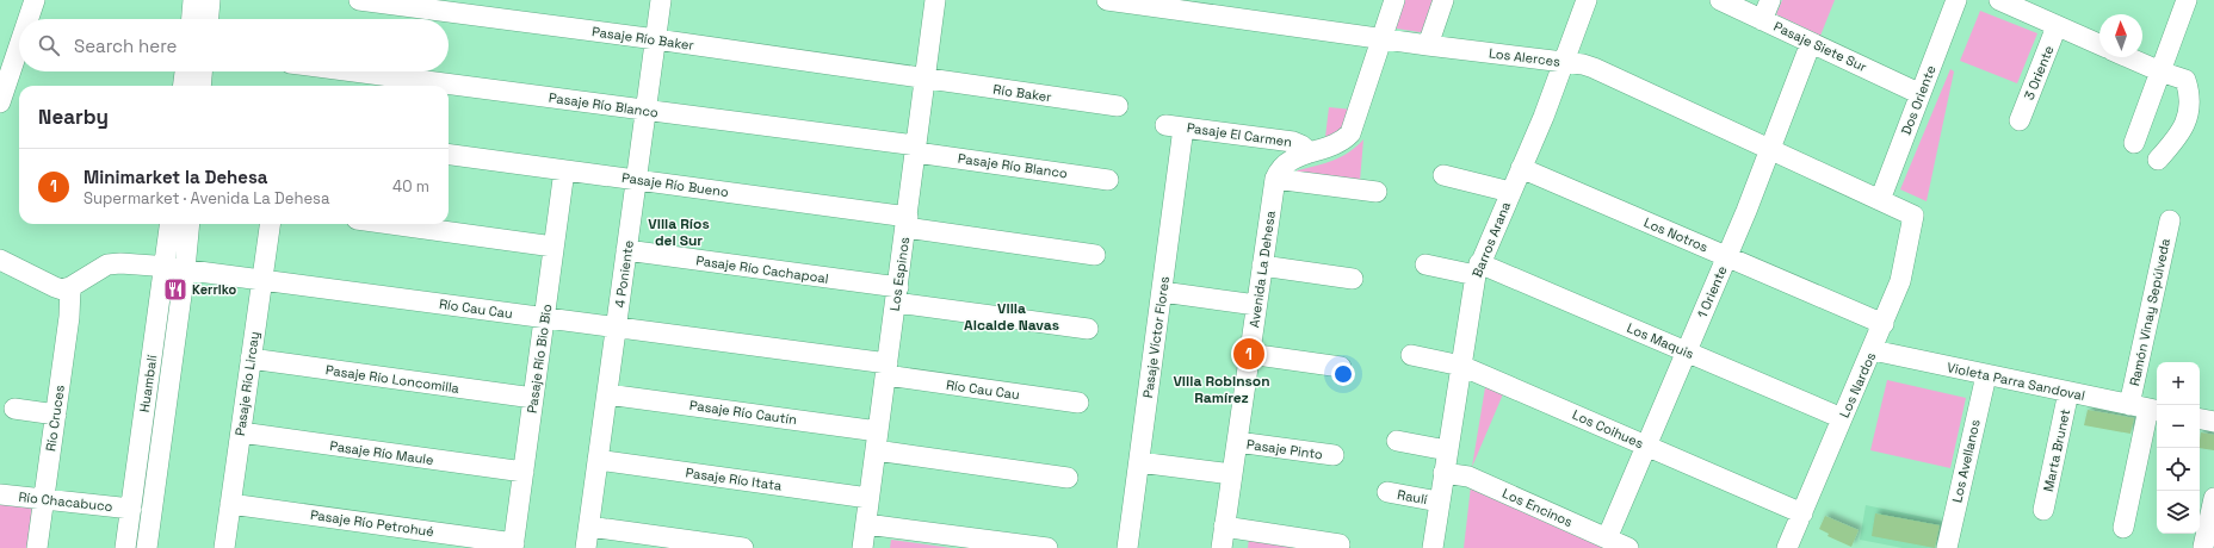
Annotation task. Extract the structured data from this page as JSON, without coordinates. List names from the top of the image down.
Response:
{
  "streets": {
    "street": [
      "Pasaje Río Baker",
      "Pasaje Siete Sur",
      "Los Alerces",
      "3 Oriente",
      "Río Baker",
      "Dos Oriente",
      "Pasaje Río Blanco",
      "Pasaje El Carmen",
      "Pasaje Río Bueno",
      "Los Notros",
      "Barros Arana",
      "Pasaje Río Cachapoal",
      "Avenida La Dehesa",
      "4 Poniente",
      "Los Espinos",
      "1 Oriente",
      "Río Cau Cau",
      "Ramón Vinay Sepúlveda",
      "Pasaje Víctor Flores",
      "Los Maquis",
      "Pasaje Río Bio Bio",
      "Pasaje Río Loncomilla",
      "Violeta Parra Sandoval",
      "Huambalí",
      "Pasaje Río Lircay",
      "Los Nardos",
      "Pasaje Río Cautín",
      "Río Cruces",
      "Los Coihues",
      "Pasaje Pinto",
      "Marta Brunet",
      "Pasaje Río Maule",
      "Los Avellanos",
      "Pasaje Río Itata",
      "Raulí",
      "Río Chacabuco",
      "Los Encinos",
      "Pasaje Río Petrohué"
    ]
  },
  "crossings": [
    ["Pasaje Río Baker", "Río Baker"],
    ["Pasaje Río Baker", "4 Poniente"],
    ["Pasaje Río Baker", "Los Espinos"],
    ["Pasaje Siete Sur", "Dos Oriente"],
    ["Pasaje Siete Sur", "1 Oriente"],
    ["Los Alerces", "Dos Oriente"],
    ["Los Alerces", "Barros Arana"],
    ["Los Alerces", "Avenida La Dehesa"],
    ["Los Alerces", "1 Oriente"],
    ["Los Alerces", "Los Nardos"],
    ["Río Baker", "Los Espinos"],
    ["Pasaje Río Blanco", "4 Poniente"],
    ["Pasaje Río Blanco", "Los Espinos"],
    ["Pasaje El Carmen", "Avenida La Dehesa"],
    ["Pasaje El Carmen", "Pasaje Víctor Flores"],
    ["Pasaje Río Bueno", "4 Poniente"],
    ["Pasaje Río Bueno", "Los Espinos"],
    ["Pasaje Río Bueno", "Pasaje Río Bio Bio"],
    ["Los Notros", "Barros Arana"],
    ["Los Notros", "1 Oriente"],
    ["Los Notros", "Los Nardos"],
    ["Barros Arana", "Los Maquis"],
    ["Barros Arana", "Los Coihues"],
    ["Barros Arana", "Raulí"],
    ["Barros Arana", "Los Encinos"],
    ["Pasaje Río Cachapoal", "4 Poniente"],
    ["Pasaje Río Cachapoal", "Los Espinos"],
    ["Avenida La Dehesa", "Pasaje Pinto"],
    ["4 Poniente", "Río Cau Cau"],
    ["4 Poniente", "Pasaje Río Cautín"],
    ["4 Poniente", "Pasaje Río Itata"],
    ["Los Espinos", "Río Cau Cau"],
    ["Los Espinos", "Pasaje Río Cautín"],
    ["Los Espinos", "Pasaje Río Itata"],
    ["1 Oriente", "Los Maquis"],
    ["1 Oriente", "Los Coihues"],
    ["1 Oriente", "Los Encinos"],
    ["Río Cau Cau", "Pasaje Río Bio Bio"],
    ["Río Cau Cau", "Huambalí"],
    ["Río Cau Cau", "Pasaje Río Lircay"],
    ["Río Cau Cau", "Río Cruces"],
    ["Ramón Vinay Sepúlveda", "Violeta Parra Sandoval"],
    ["Los Maquis", "Los Nardos"],
    ["Pasaje Río Bio Bio", "Pasaje Río Loncomilla"],
    ["Pasaje Río Bio Bio", "Pasaje Río Maule"],
    ["Pasaje Río Bio Bio", "Pasaje Río Petrohué"],
    ["Pasaje Río Loncomilla", "Pasaje Río Lircay"],
    ["Violeta Parra Sandoval", "Los Nardos"],
    ["Violeta Parra Sandoval", "Marta Brunet"],
    ["Violeta Parra Sandoval", "Los Avellanos"],
    ["Huambalí", "Río Chacabuco"],
    ["Pasaje Río Lircay", "Pasaje Río Maule"],
    ["Pasaje Río Lircay", "Pasaje Río Petrohué"],
    ["Los Nardos", "Los Coihues"],
    ["Río Cruces", "Río Chacabuco"]
  ],
  "districts": ["Villa Ríos del Sur", "Villa Alcalde Navas", "Villa Robinson Ramírez"],
  "places": {
    "restaurant": ["Kerriko"]
  },
  "north": "top",
  "page": {
    "search": "Search here",
    "heading": "Nearby",
    "list": [
      {
        "mark": "1",
        "name": "Minimarket la Dehesa",
        "note": "Supermarket · Avenida La Dehesa",
        "value": "40 m"
      }
    ],
    "pins": "1",
    "map_buttons": ["+", "−"]
  }
}
